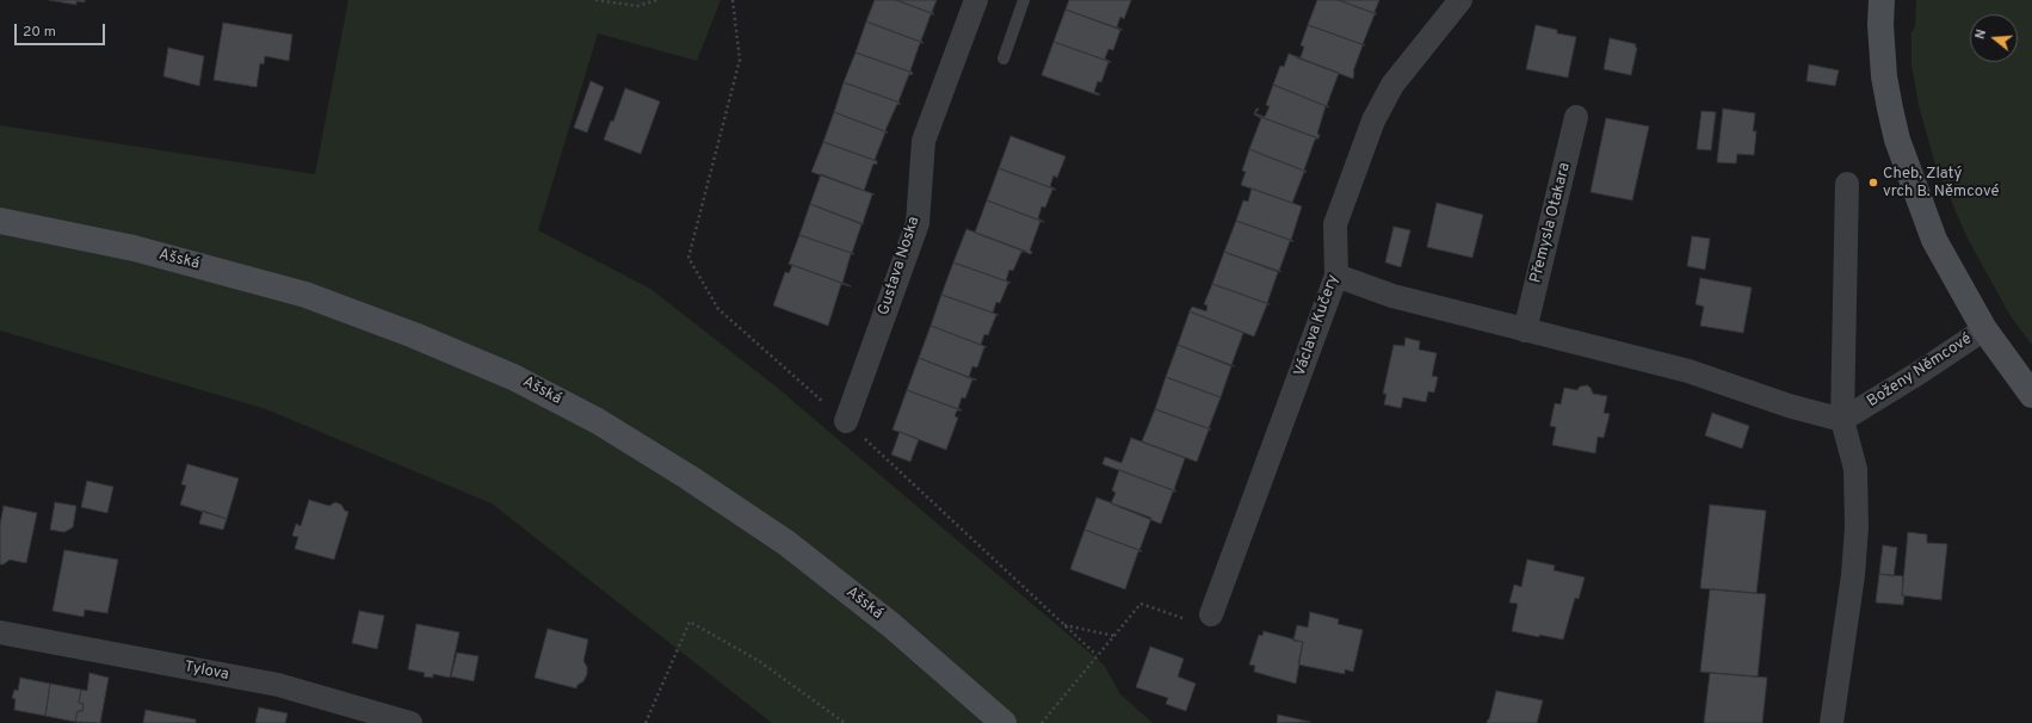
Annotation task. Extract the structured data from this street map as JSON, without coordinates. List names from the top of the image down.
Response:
{
  "streets": {
    "main road": ["Ašská", "Boženy Němcové"],
    "street": [
      "Přemysla Otakara",
      "Gustava Noska",
      "Václava Kučery",
      "Tylova"
    ]
  },
  "places": ["Cheb, Zlatý vrch B. Němcové"],
  "scale_bar": "20 m",
  "north": "left"
}
